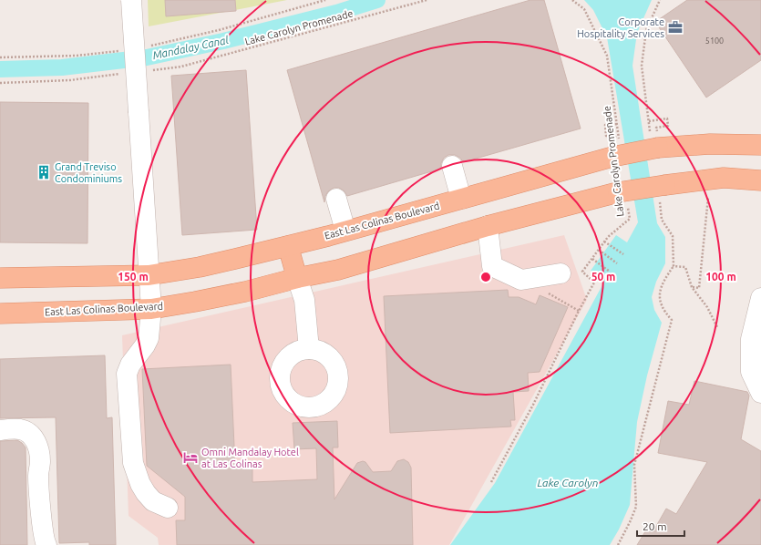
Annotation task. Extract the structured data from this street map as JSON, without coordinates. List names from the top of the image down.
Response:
{
  "streets": {
    "main road": ["East Las Colinas Boulevard"],
    "path": ["Lake Carolyn Promenade"]
  },
  "crossings": [
    ["Lake Carolyn Promenade", "East Las Colinas Boulevard"]
  ],
  "water": ["Mandalay Canal", "Lake Carolyn"],
  "places": {
    "office": ["Corporate Hospitality Services"],
    "building": ["Grand Treviso Condominiums"],
    "hotel": ["Omni Mandalay Hotel at Las Colinas"]
  },
  "house_numbers": ["5100"],
  "scale_bar": "20 m",
  "rings": ["50 m", "100 m", "150 m"]
}
